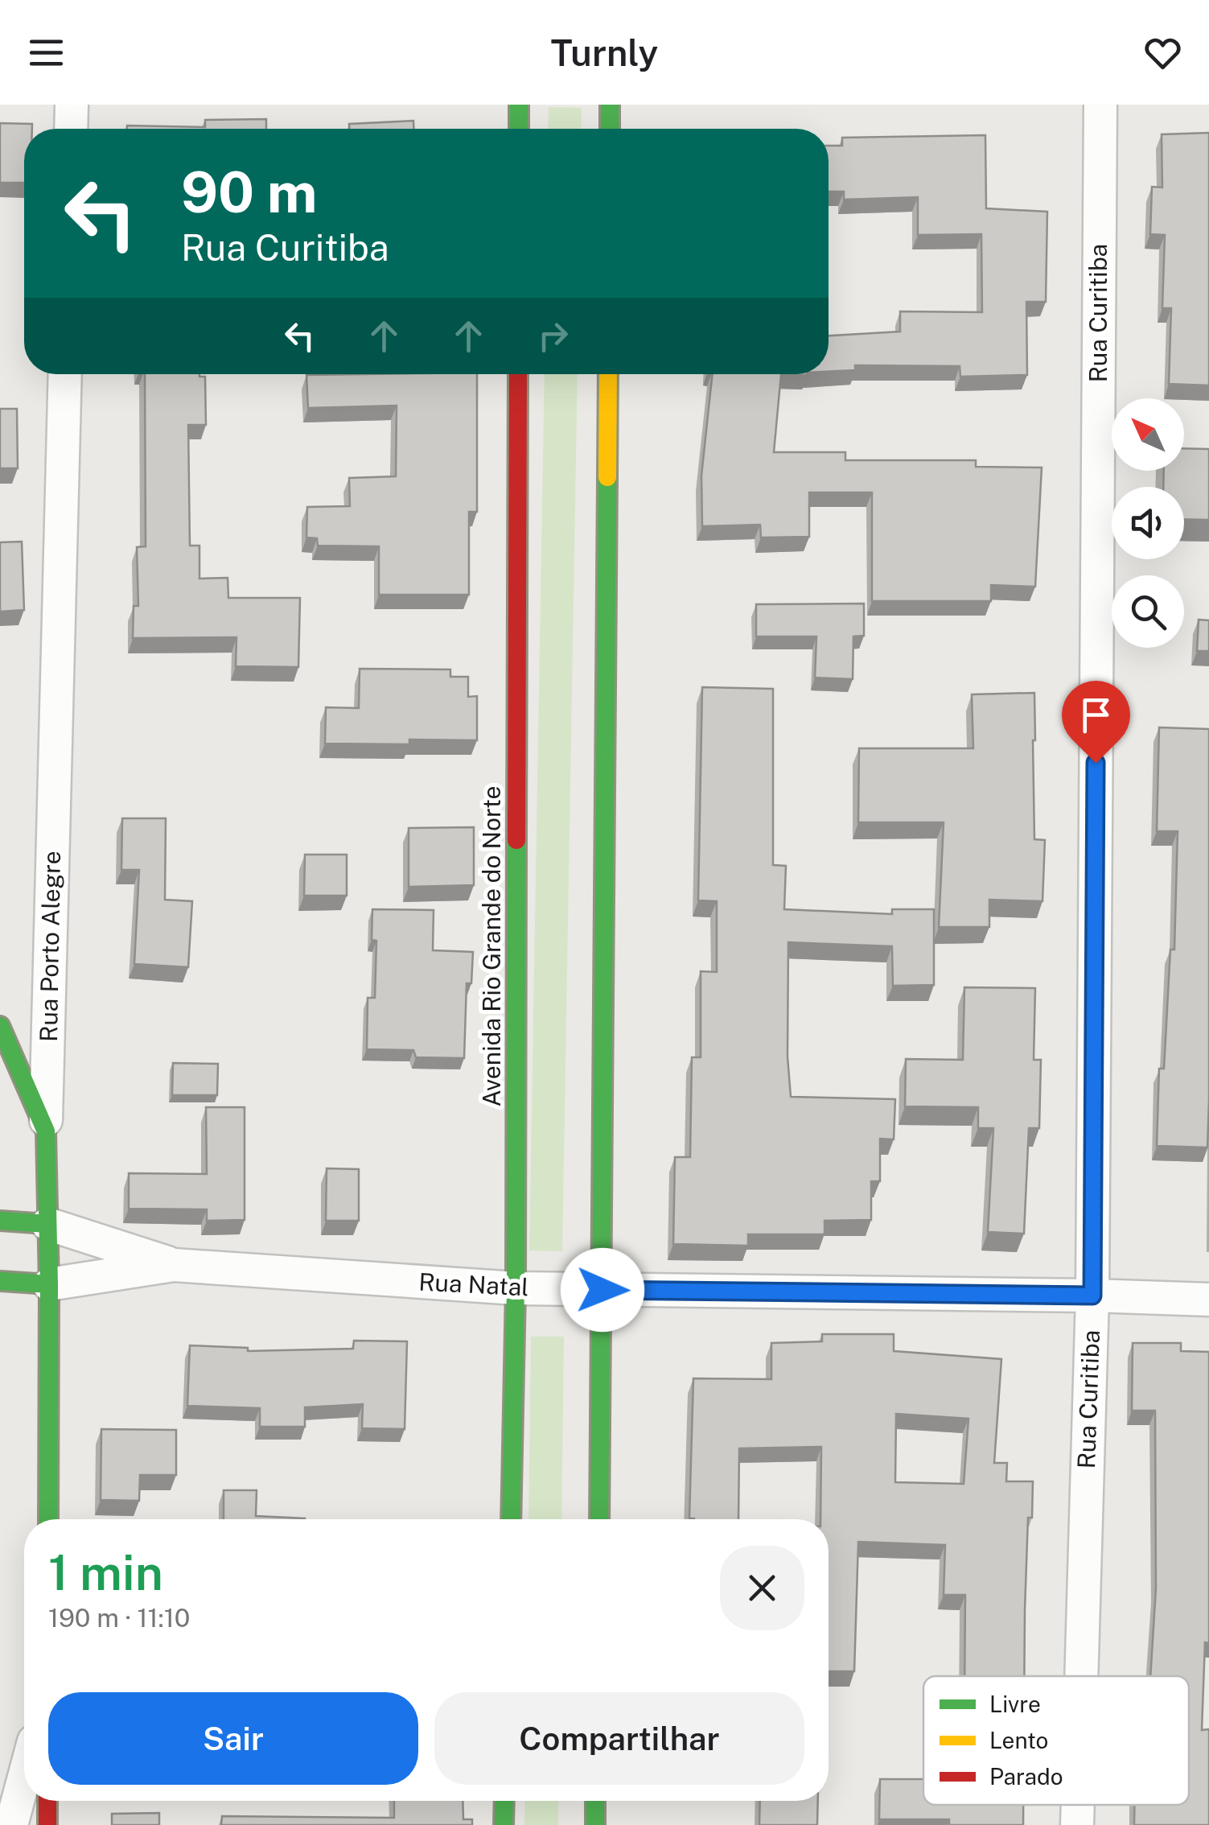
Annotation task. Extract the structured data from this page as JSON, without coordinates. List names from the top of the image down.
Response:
{
  "streets": {
    "main road": ["Rua Porto Alegre", "Avenida Rio Grande do Norte"],
    "street": ["Rua Curitiba", "Rua Natal"]
  },
  "crossings": [
    ["Rua Curitiba", "Rua Natal"],
    ["Rua Porto Alegre", "Rua Natal"],
    ["Avenida Rio Grande do Norte", "Rua Natal"]
  ],
  "legend": ["Livre", "Lento", "Parado"],
  "north": "top left",
  "page": {
    "header": "Turnly",
    "turn": ["90 m", "Rua Curitiba"],
    "heading": ["1 min", "190 m · 11:10"],
    "buttons": ["Sair", "Compartilhar"]
  }
}
